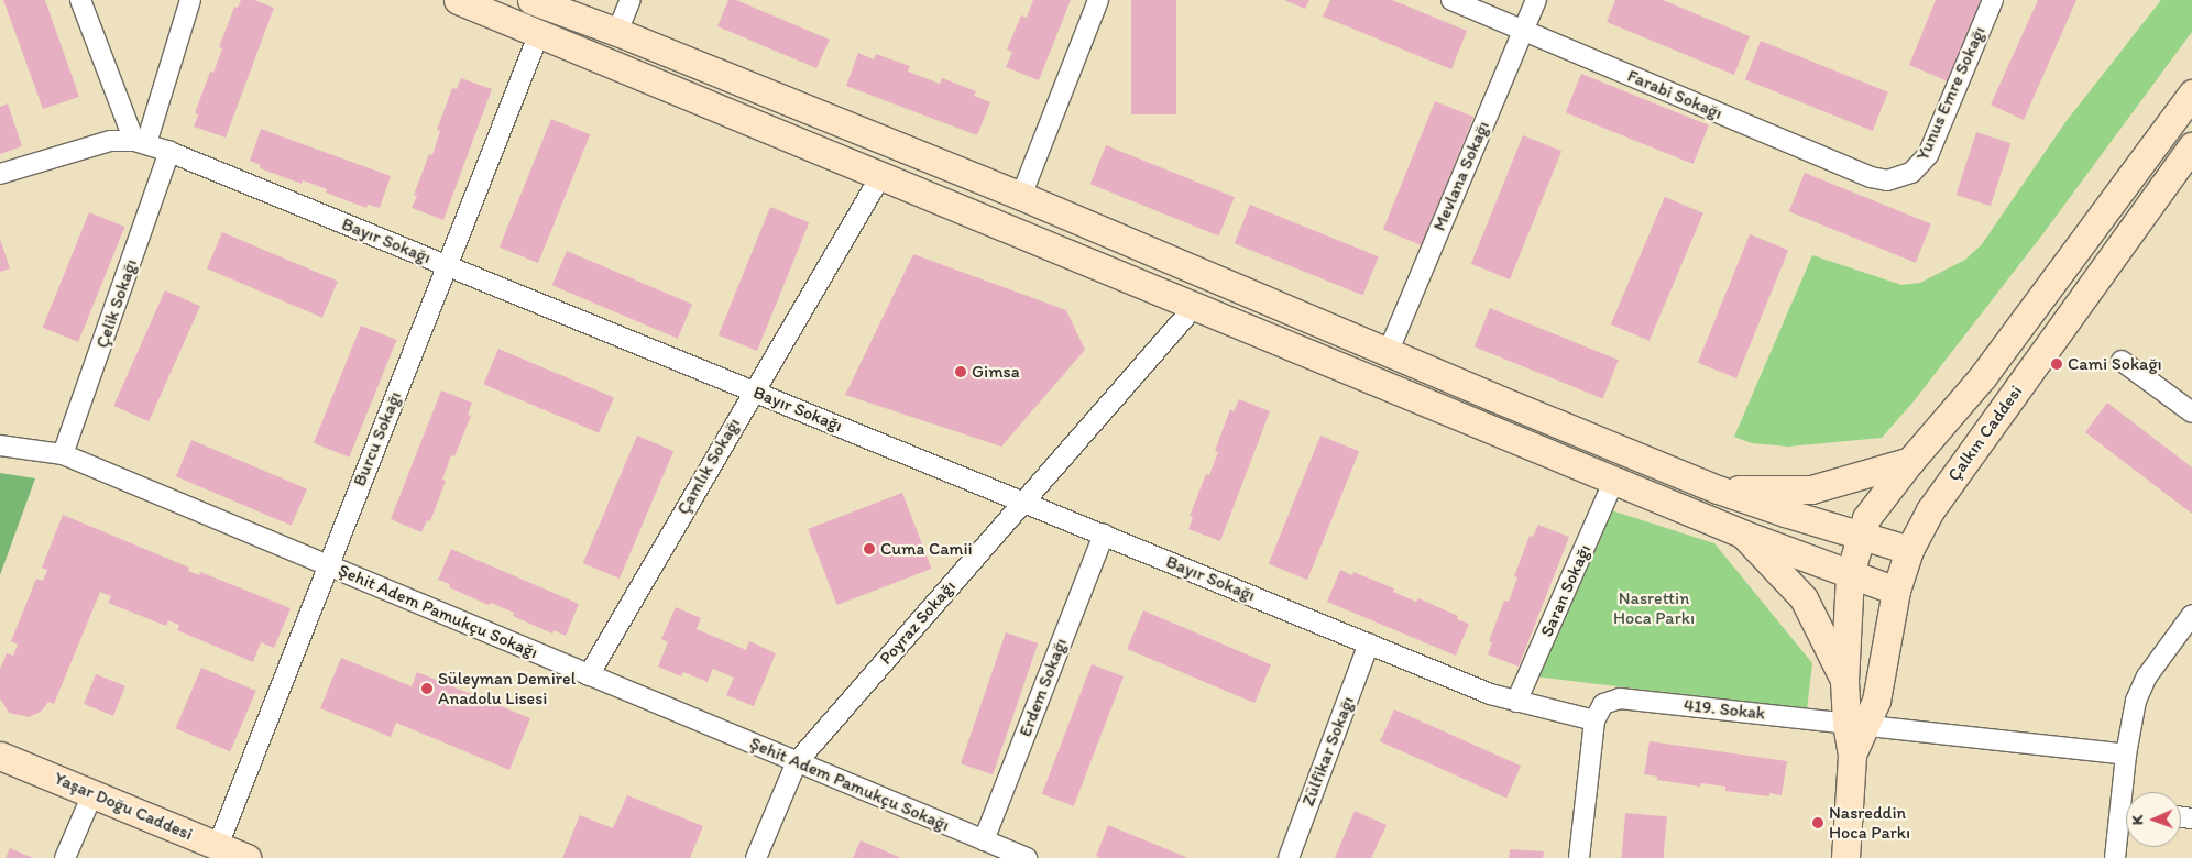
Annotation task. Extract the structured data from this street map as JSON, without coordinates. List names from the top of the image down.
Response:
{
  "streets": {
    "main road": ["Çalkın Caddesi", "Yaşar Doğu Caddesi"],
    "street": [
      "Yunus Emre Sokağı",
      "Farabi Sokağı",
      "Mevlana Sokağı",
      "Bayır Sokağı",
      "Çelik Sokağı",
      "Burcu Sokağı",
      "Çamlık Sokağı",
      "Saran Sokağı",
      "Şehit Adem Pamukçu Sokağı",
      "Poyraz Sokağı",
      "Erdem Sokağı",
      "419. Sokak",
      "Zülfikar Sokağı"
    ]
  },
  "crossings": [
    ["Yunus Emre Sokağı", "Farabi Sokağı"],
    ["Farabi Sokağı", "Mevlana Sokağı"],
    ["Bayır Sokağı", "Çelik Sokağı"],
    ["Bayır Sokağı", "Burcu Sokağı"],
    ["Bayır Sokağı", "Çamlık Sokağı"],
    ["Bayır Sokağı", "Saran Sokağı"],
    ["Bayır Sokağı", "Poyraz Sokağı"],
    ["Bayır Sokağı", "Erdem Sokağı"],
    ["Bayır Sokağı", "419. Sokak"],
    ["Bayır Sokağı", "Zülfikar Sokağı"],
    ["Çelik Sokağı", "Şehit Adem Pamukçu Sokağı"],
    ["Çalkın Caddesi", "419. Sokak"],
    ["Burcu Sokağı", "Şehit Adem Pamukçu Sokağı"],
    ["Burcu Sokağı", "Yaşar Doğu Caddesi"],
    ["Çamlık Sokağı", "Şehit Adem Pamukçu Sokağı"],
    ["Şehit Adem Pamukçu Sokağı", "Poyraz Sokağı"],
    ["Şehit Adem Pamukçu Sokağı", "Erdem Sokağı"]
  ],
  "parks": ["Nasrettin Hoca Parkı"],
  "places": [
    "Cami Sokağı",
    "Gimsa",
    "Cuma Camii",
    "Süleyman Demirel Anadolu Lisesi",
    "Nasreddin Hoca Parkı"
  ],
  "north": "left"
}
